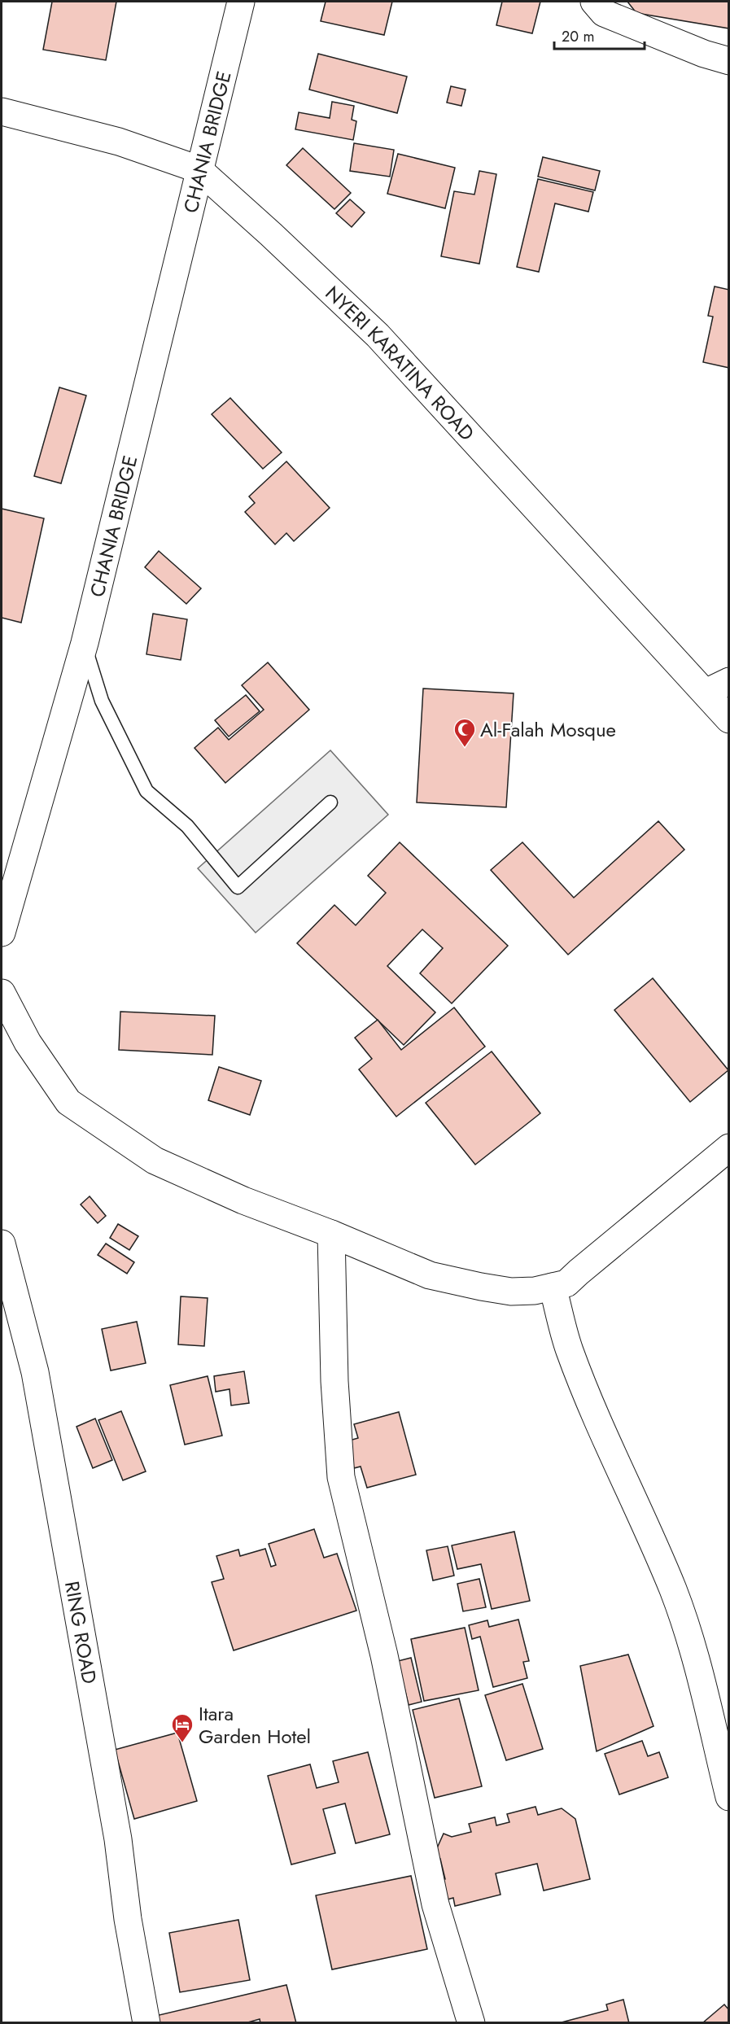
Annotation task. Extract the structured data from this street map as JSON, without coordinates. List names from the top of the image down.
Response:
{
  "streets": {
    "main road": ["CHANIA BRIDGE", "NYERI KARATINA ROAD", "RING ROAD"]
  },
  "crossings": [
    ["CHANIA BRIDGE", "NYERI KARATINA ROAD"]
  ],
  "places": {
    "mosque": ["Al-Falah Mosque"],
    "hotel": ["Itara Garden Hotel"]
  },
  "scale_bar": "20 m"
}
